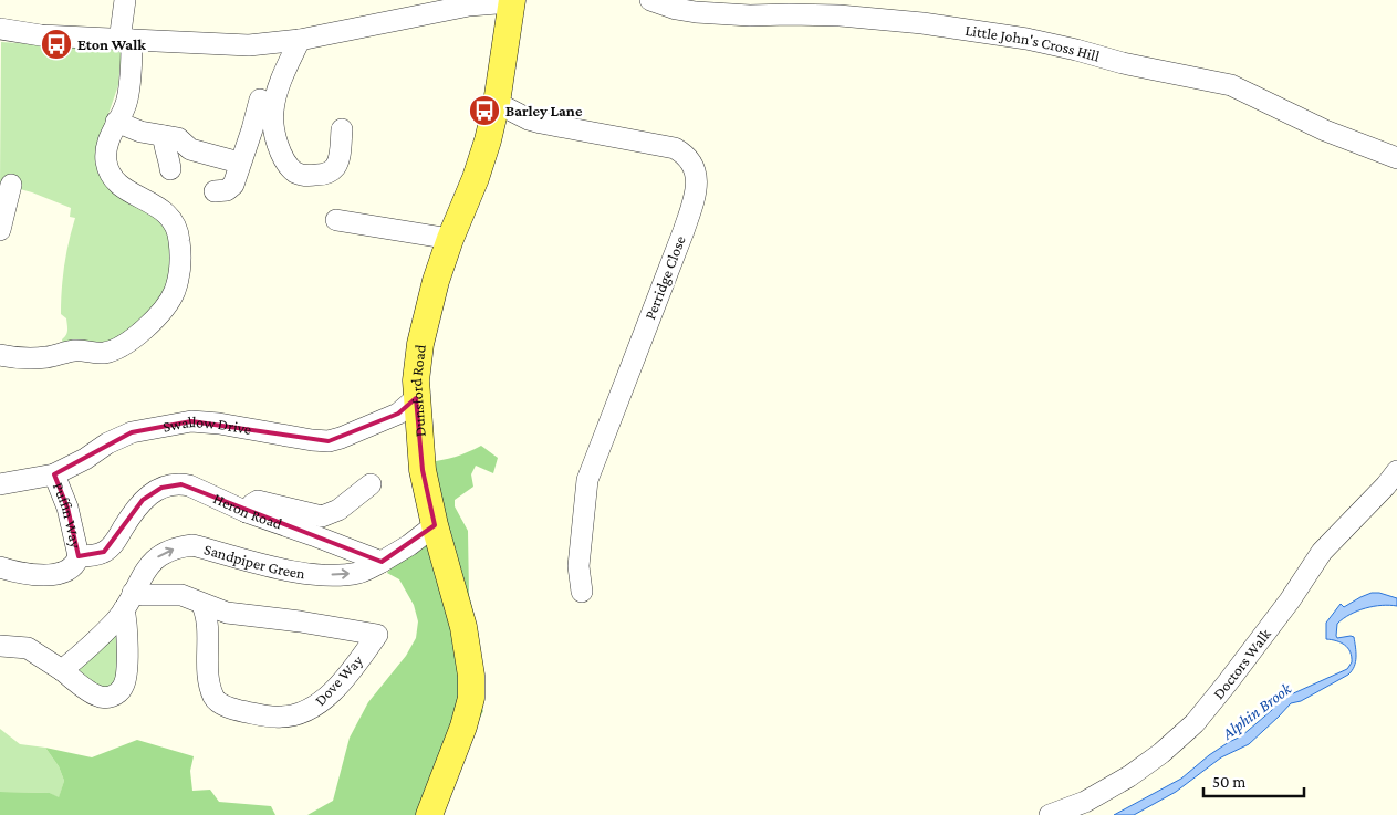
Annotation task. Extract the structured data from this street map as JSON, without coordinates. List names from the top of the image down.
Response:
{
  "streets": {
    "main road": ["Dunsford Road"],
    "street": [
      "Little John's Cross Hill",
      "Perridge Close",
      "Swallow Drive",
      "Heron Road",
      "Puffin Way",
      "Sandpiper Green",
      "Doctors Walk",
      "Dove Way"
    ]
  },
  "crossings": [
    ["Perridge Close", "Dunsford Road"],
    ["Dunsford Road", "Swallow Drive"],
    ["Swallow Drive", "Puffin Way"],
    ["Heron Road", "Puffin Way"],
    ["Heron Road", "Sandpiper Green"],
    ["Sandpiper Green", "Dove Way"]
  ],
  "water": ["Alphin Brook"],
  "places": {
    "bus stop": ["Eton Walk", "Barley Lane"]
  },
  "scale_bar": "50 m"
}
